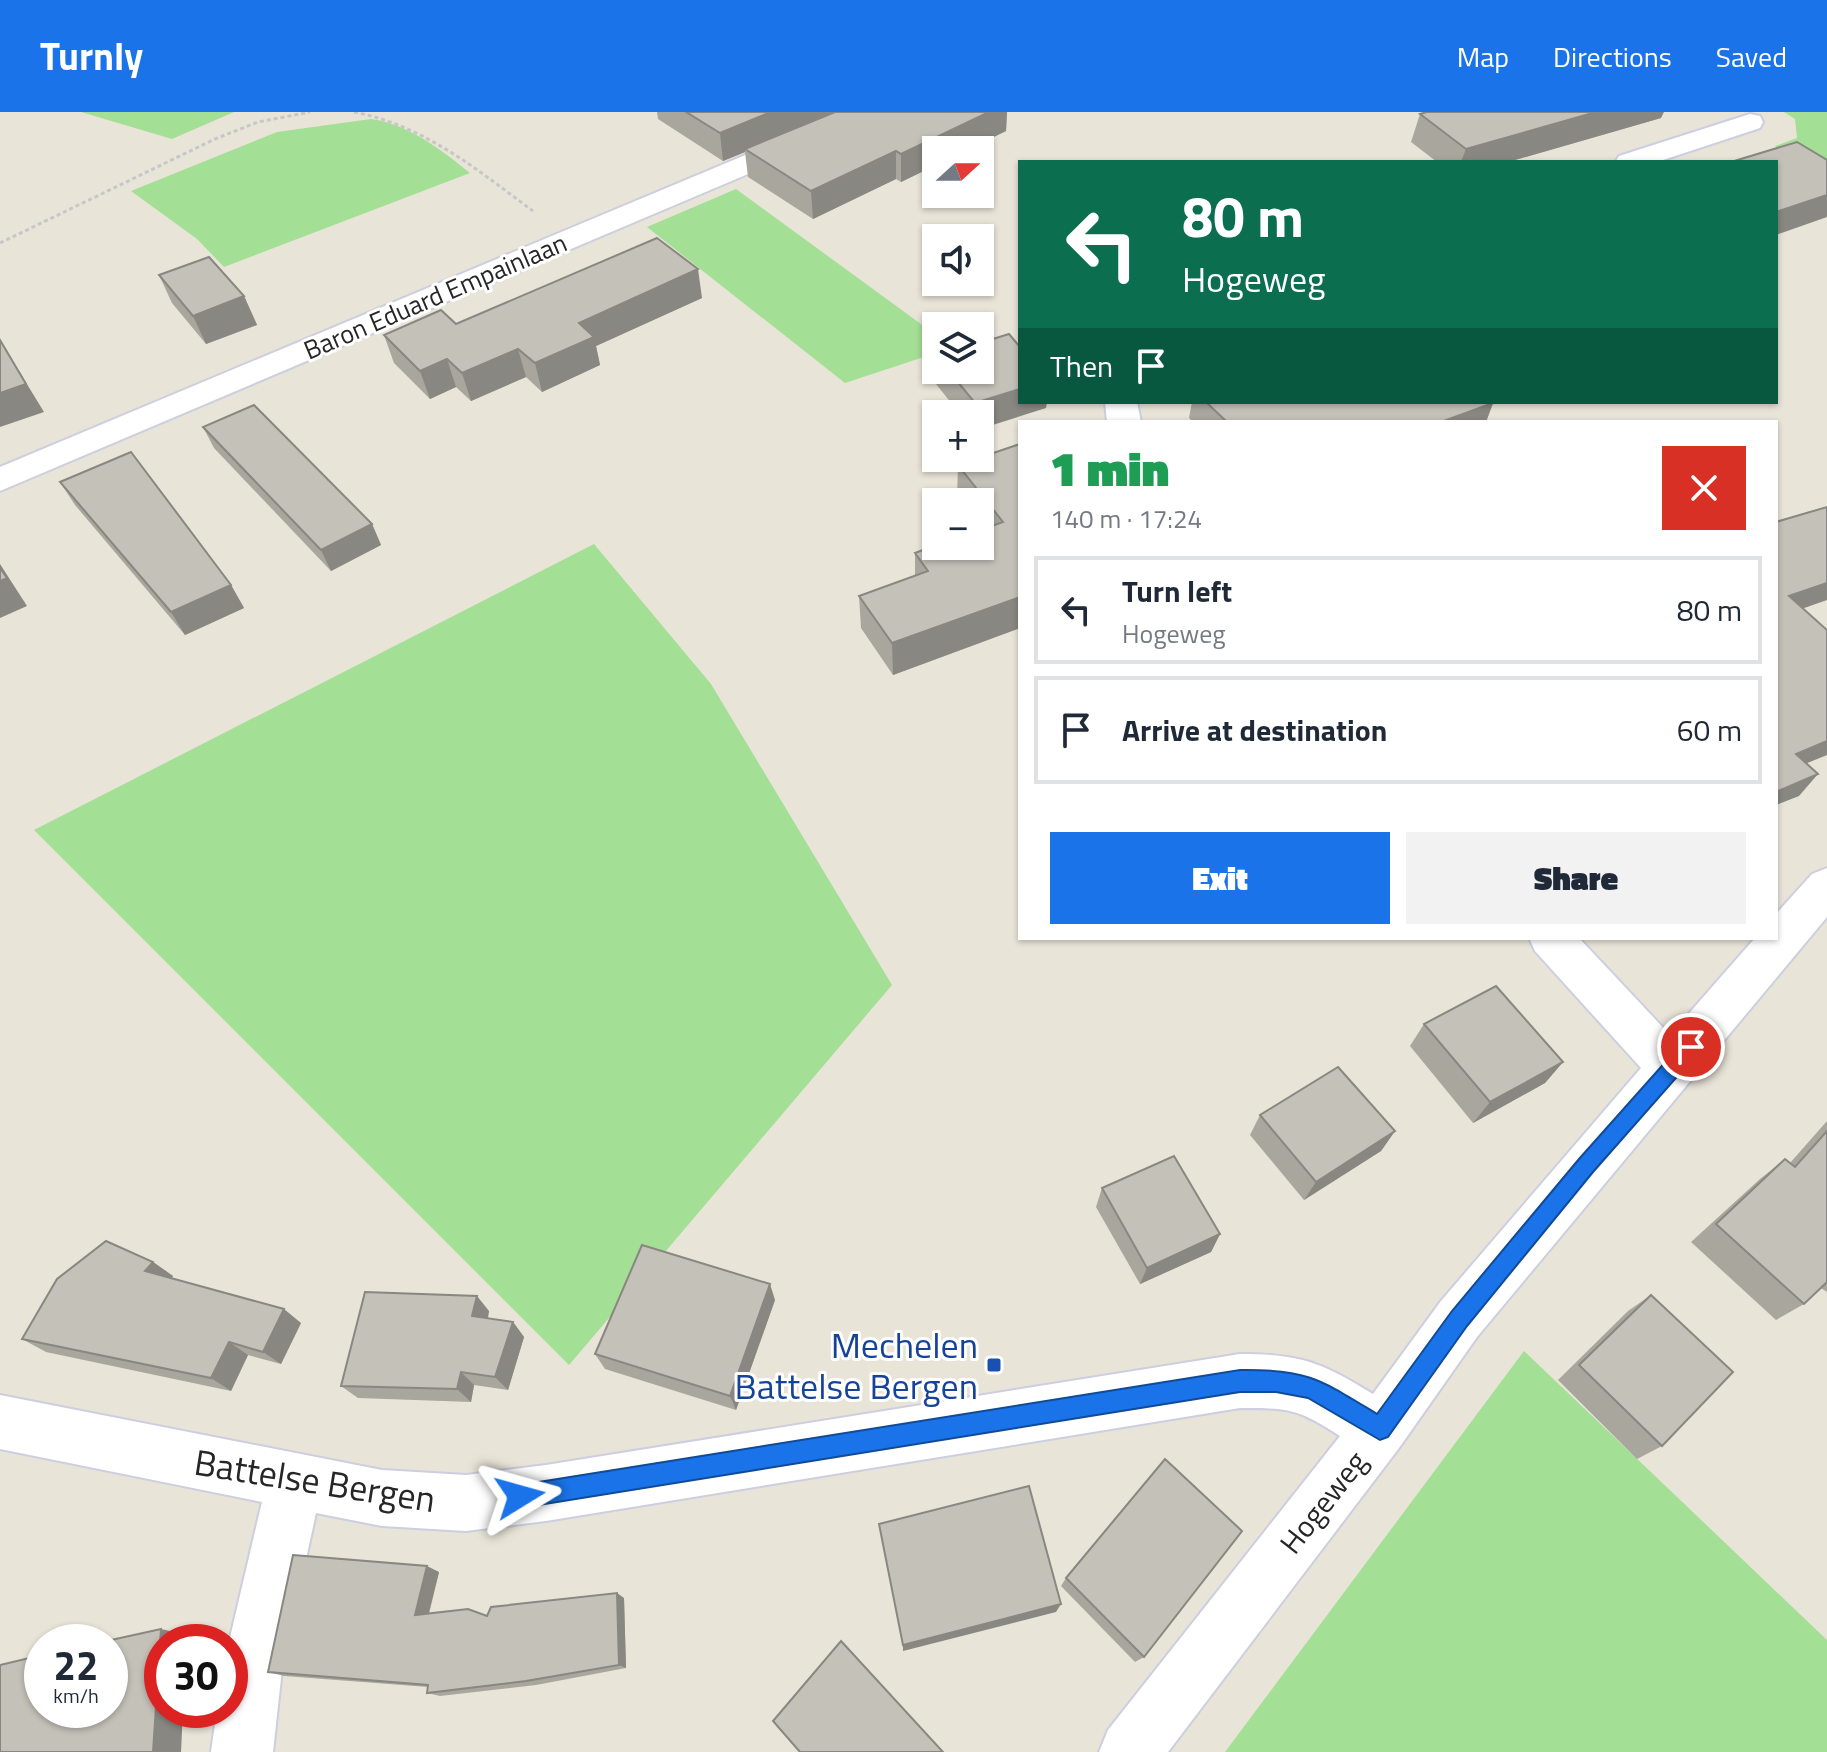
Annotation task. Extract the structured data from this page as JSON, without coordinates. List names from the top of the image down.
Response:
{
  "streets": {
    "street": ["Baron Eduard Empainlaan", "Battelse Bergen", "Hogeweg"]
  },
  "crossings": [
    ["Battelse Bergen", "Hogeweg"]
  ],
  "places": {
    "transit": ["Mechelen Battelse Bergen"]
  },
  "north": "right",
  "page": {
    "header": "Turnly",
    "nav": ["Map", "Directions", "Saved"],
    "map_buttons": ["+", "−"],
    "turn": ["80 m", "Hogeweg"],
    "then": "Then",
    "heading": ["1 min", "140 m · 17:24"],
    "list": [
      {
        "name": "Turn left",
        "note": "Hogeweg",
        "value": "80 m"
      },
      {
        "name": "Arrive at destination",
        "value": "60 m"
      }
    ],
    "buttons": ["Exit", "Share"],
    "speed": "22 km/h",
    "limit": "30"
  }
}
